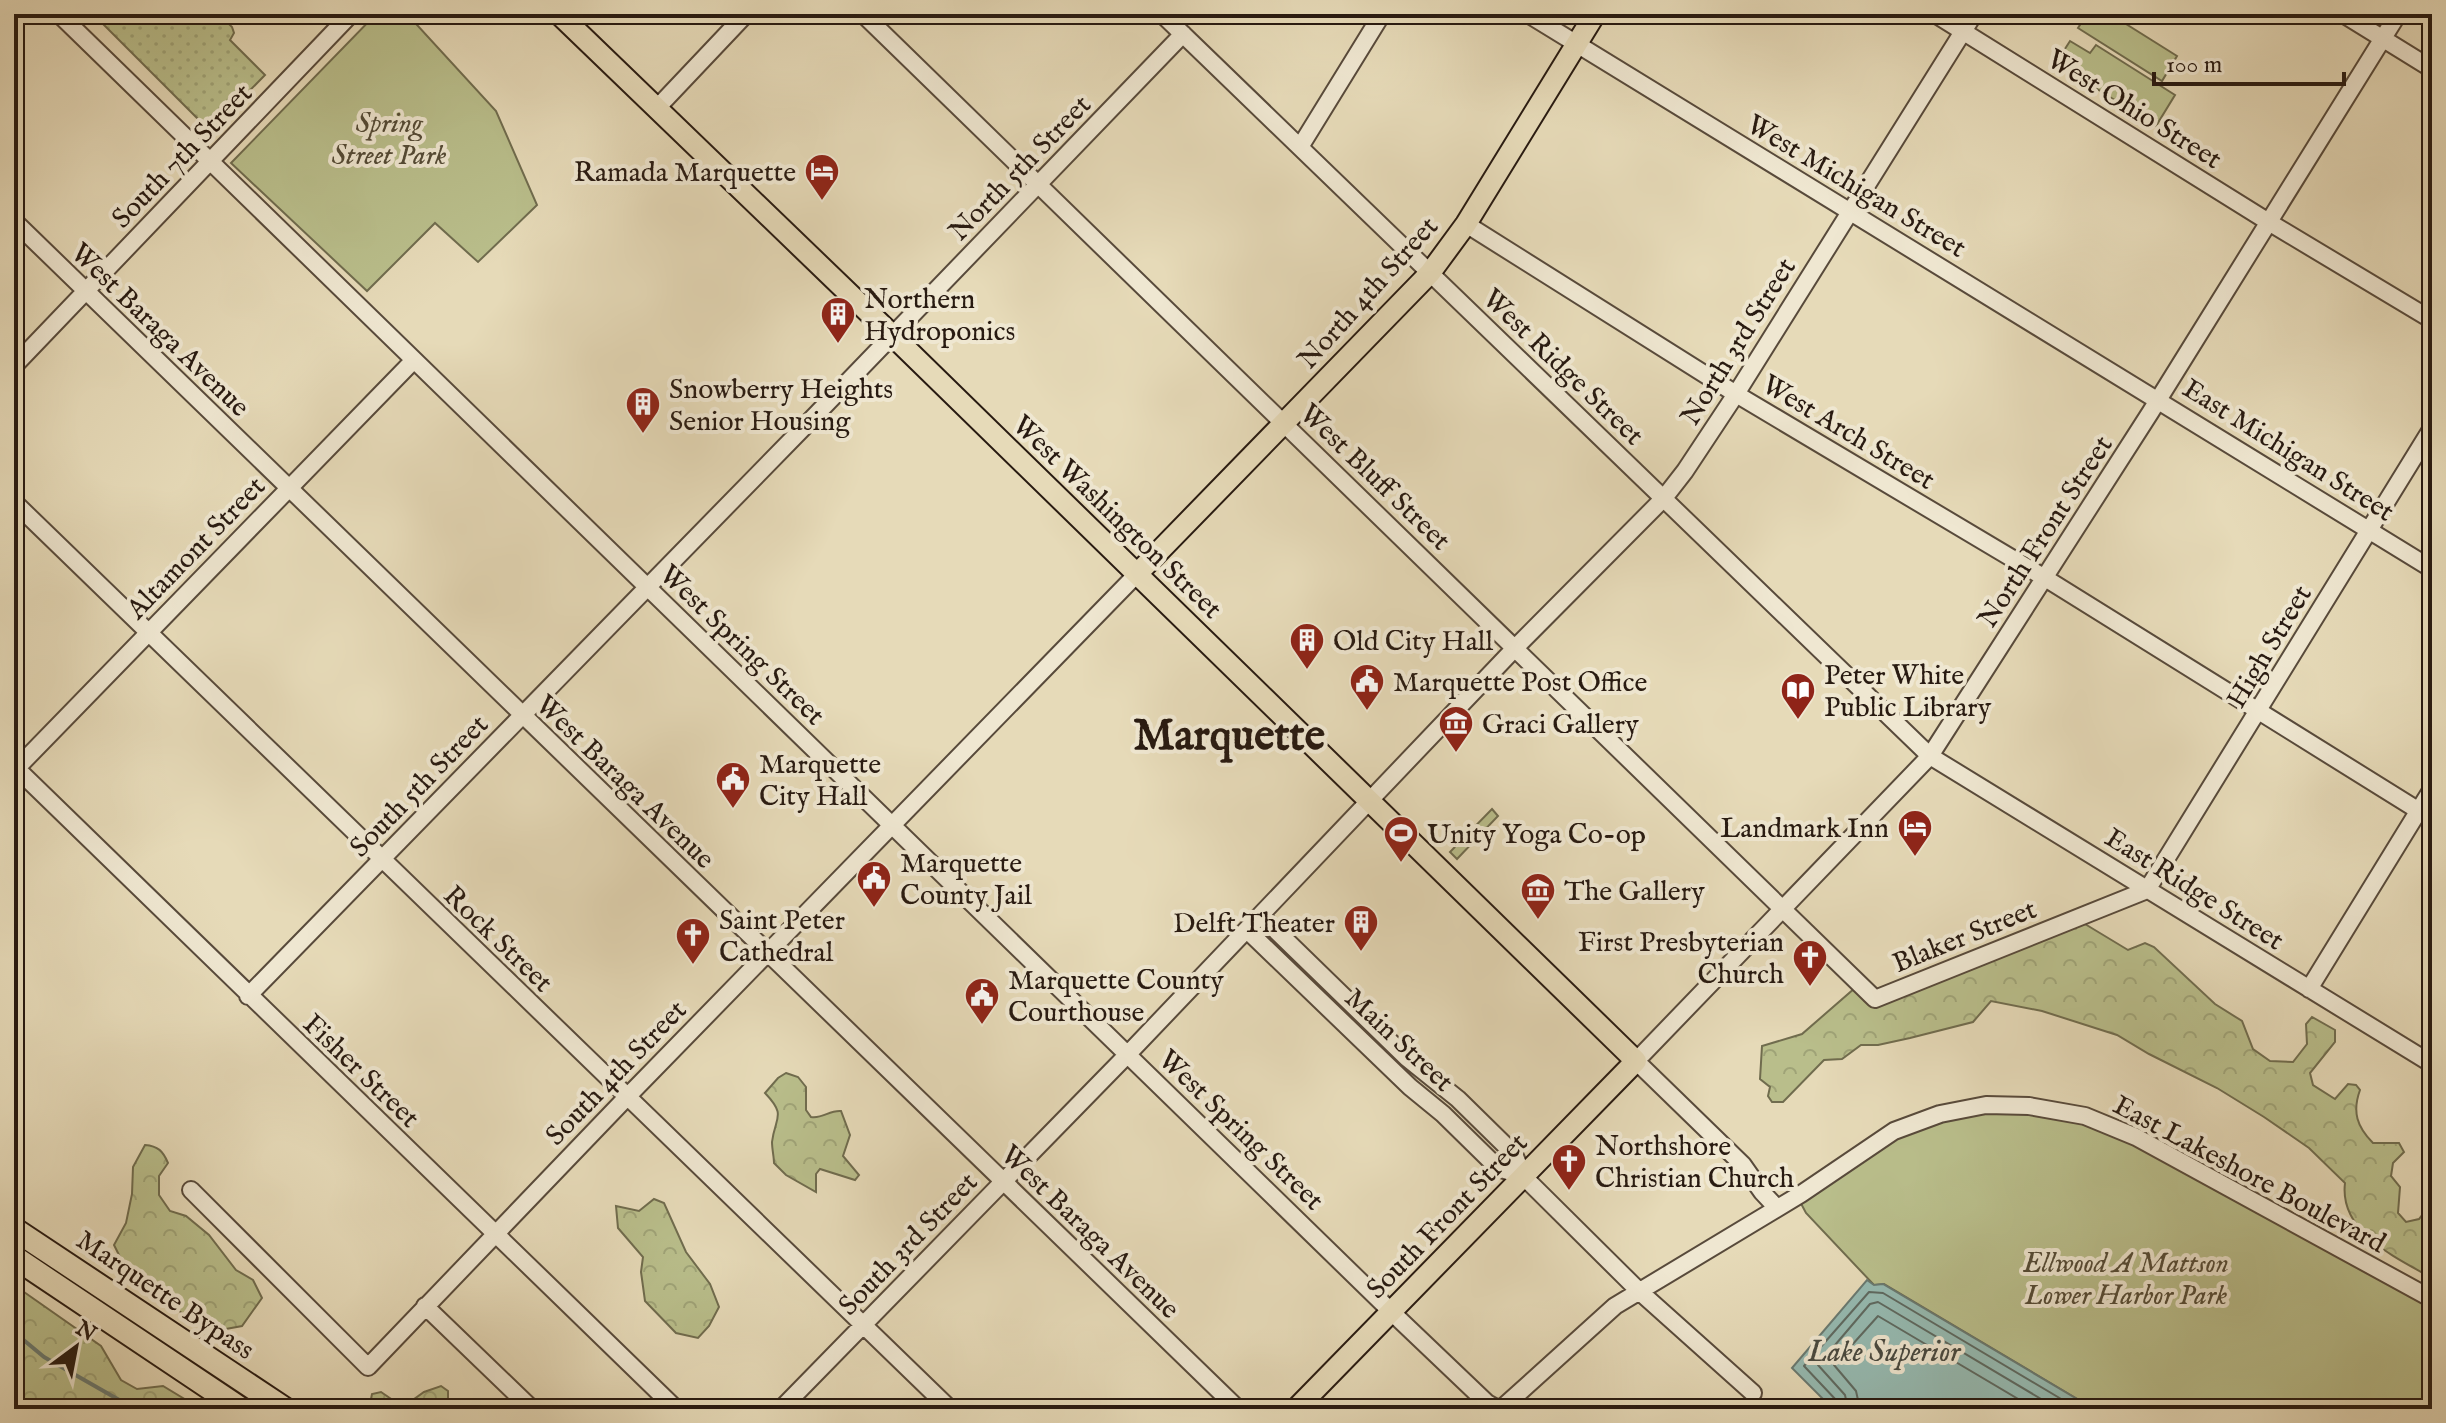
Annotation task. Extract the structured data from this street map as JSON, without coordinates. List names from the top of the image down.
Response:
{
  "streets": {
    "highway": ["Marquette Bypass"],
    "main road": ["North 4th Street", "West Washington Street", "South Front Street"],
    "street": [
      "West Ohio Street",
      "South 7th Street",
      "North 5th Street",
      "West Michigan Street",
      "West Baraga Avenue",
      "North 3rd Street",
      "West Ridge Street",
      "West Arch Street",
      "East Michigan Street",
      "West Bluff Street",
      "North Front Street",
      "Altamont Street",
      "West Spring Street",
      "High Street",
      "South 5th Street",
      "East Ridge Street",
      "Blaker Street",
      "Rock Street",
      "Main Street",
      "Fisher Street",
      "South 4th Street",
      "East Lakeshore Boulevard",
      "South 3rd Street"
    ]
  },
  "crossings": [
    ["West Ohio Street", "North 3rd Street"],
    ["West Ohio Street", "North Front Street"],
    ["South 7th Street", "West Baraga Avenue"],
    ["South 7th Street", "West Spring Street"],
    ["North 5th Street", "West Ridge Street"],
    ["North 5th Street", "West Bluff Street"],
    ["North 5th Street", "West Washington Street"],
    ["North 5th Street", "South 5th Street"],
    ["West Michigan Street", "North 4th Street"],
    ["West Michigan Street", "North 3rd Street"],
    ["West Michigan Street", "East Michigan Street"],
    ["West Michigan Street", "North Front Street"],
    ["North 4th Street", "West Ridge Street"],
    ["North 4th Street", "West Arch Street"],
    ["North 4th Street", "West Bluff Street"],
    ["North 4th Street", "West Washington Street"],
    ["North 4th Street", "South 4th Street"],
    ["West Baraga Avenue", "Altamont Street"],
    ["West Baraga Avenue", "South 5th Street"],
    ["West Baraga Avenue", "South 4th Street"],
    ["West Baraga Avenue", "South 3rd Street"],
    ["North 3rd Street", "West Ridge Street"],
    ["North 3rd Street", "West Arch Street"],
    ["North 3rd Street", "West Bluff Street"],
    ["North 3rd Street", "West Washington Street"],
    ["North 3rd Street", "South 3rd Street"],
    ["West Ridge Street", "North Front Street"],
    ["West Ridge Street", "East Ridge Street"],
    ["West Arch Street", "North Front Street"],
    ["West Arch Street", "High Street"],
    ["East Michigan Street", "North Front Street"],
    ["East Michigan Street", "High Street"],
    ["West Bluff Street", "North Front Street"],
    ["West Bluff Street", "Blaker Street"],
    ["West Washington Street", "North Front Street"],
    ["West Washington Street", "South 5th Street"],
    ["West Washington Street", "South 4th Street"],
    ["West Washington Street", "South Front Street"],
    ["West Washington Street", "South 3rd Street"],
    ["North Front Street", "East Ridge Street"],
    ["North Front Street", "Blaker Street"],
    ["North Front Street", "South Front Street"],
    ["Altamont Street", "West Spring Street"],
    ["Altamont Street", "Rock Street"],
    ["Altamont Street", "Fisher Street"],
    ["West Spring Street", "South 5th Street"],
    ["West Spring Street", "South 4th Street"],
    ["West Spring Street", "East Lakeshore Boulevard"],
    ["West Spring Street", "South Front Street"],
    ["West Spring Street", "South 3rd Street"],
    ["High Street", "East Ridge Street"],
    ["High Street", "Blaker Street"],
    ["South 5th Street", "Rock Street"],
    ["South 5th Street", "Fisher Street"],
    ["East Ridge Street", "Blaker Street"],
    ["Rock Street", "South 4th Street"],
    ["Rock Street", "South 3rd Street"],
    ["Main Street", "East Lakeshore Boulevard"],
    ["Main Street", "South Front Street"],
    ["Main Street", "South 3rd Street"],
    ["Fisher Street", "South 4th Street"]
  ],
  "districts": ["Marquette"],
  "water": ["Lake Superior"],
  "parks": ["Spring Street Park", "Ellwood A Mattson Lower Harbor Park"],
  "places": {
    "hotel": ["Ramada Marquette", "Landmark Inn"],
    "building": [
      "Northern Hydroponics",
      "Snowberry Heights Senior Housing",
      "Old City Hall",
      "Delft Theater"
    ],
    "public building": [
      "Marquette Post Office",
      "Marquette City Hall",
      "Marquette County Jail",
      "Marquette County Courthouse"
    ],
    "library": ["Peter White Public Library"],
    "museum": ["Graci Gallery", "The Gallery"],
    "sports": ["Unity Yoga Co-op"],
    "church": ["Saint Peter Cathedral", "First Presbyterian Church", "Northshore Christian Church"]
  },
  "scale_bar": "100 m",
  "north": "top right"
}
